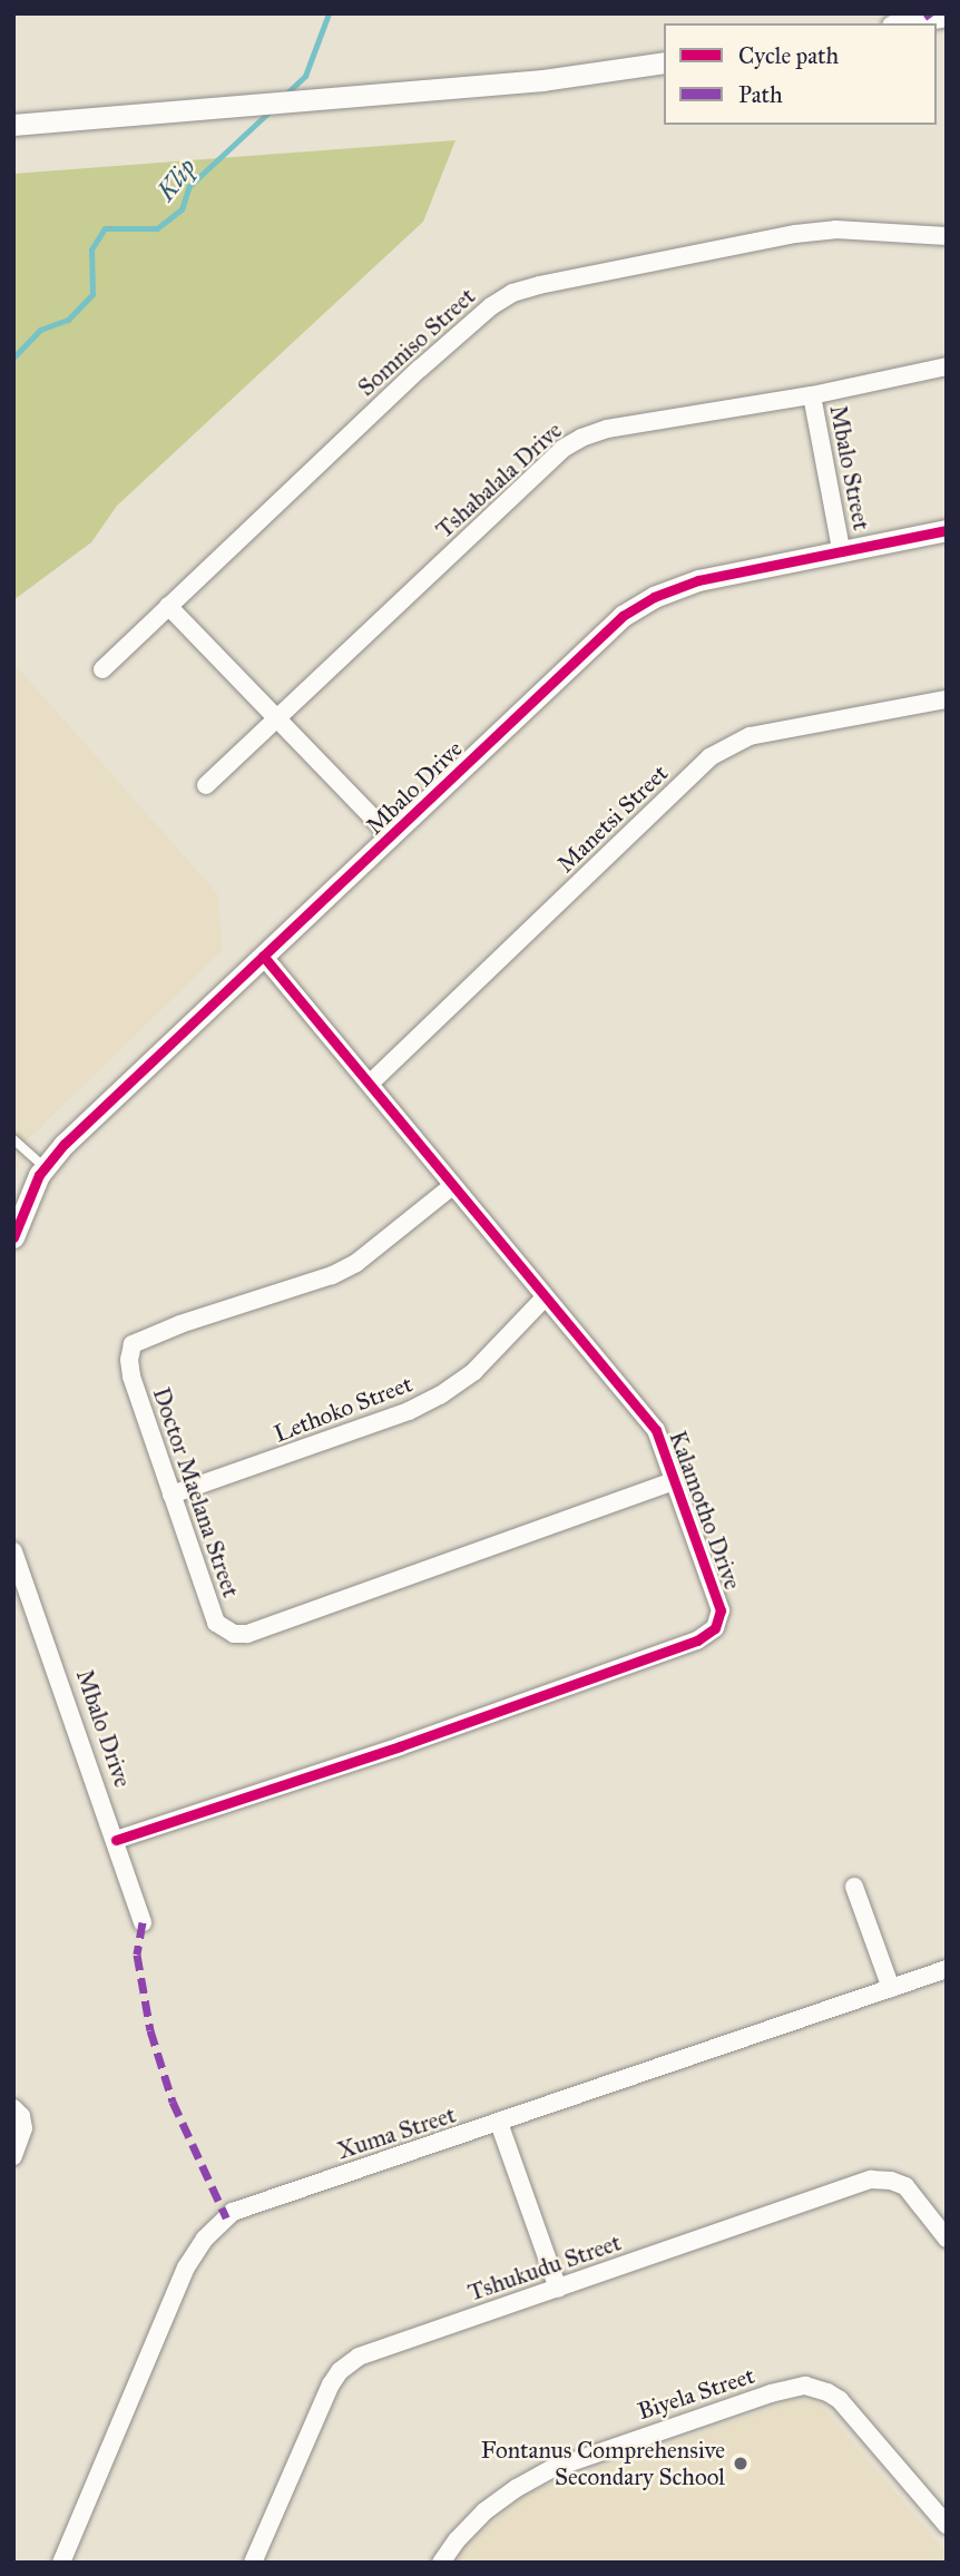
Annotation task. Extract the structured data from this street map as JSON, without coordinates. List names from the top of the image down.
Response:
{
  "streets": {
    "street": [
      "Somniso Street",
      "Mbalo Street",
      "Tshabalala Drive",
      "Mbalo Drive",
      "Manetsi Street",
      "Lethoko Street",
      "Doctor Maelana Street",
      "Kalamotho Drive",
      "Xuma Street",
      "Tshukudu Street",
      "Biyela Street"
    ]
  },
  "crossings": [
    ["Mbalo Street", "Tshabalala Drive"],
    ["Mbalo Street", "Mbalo Drive"],
    ["Mbalo Drive", "Kalamotho Drive"],
    ["Manetsi Street", "Kalamotho Drive"],
    ["Lethoko Street", "Doctor Maelana Street"],
    ["Lethoko Street", "Kalamotho Drive"],
    ["Doctor Maelana Street", "Kalamotho Drive"]
  ],
  "water": ["Klip"],
  "places": ["Fontanus Comprehensive Secondary School"],
  "legend": ["Cycle path", "Path"]
}
